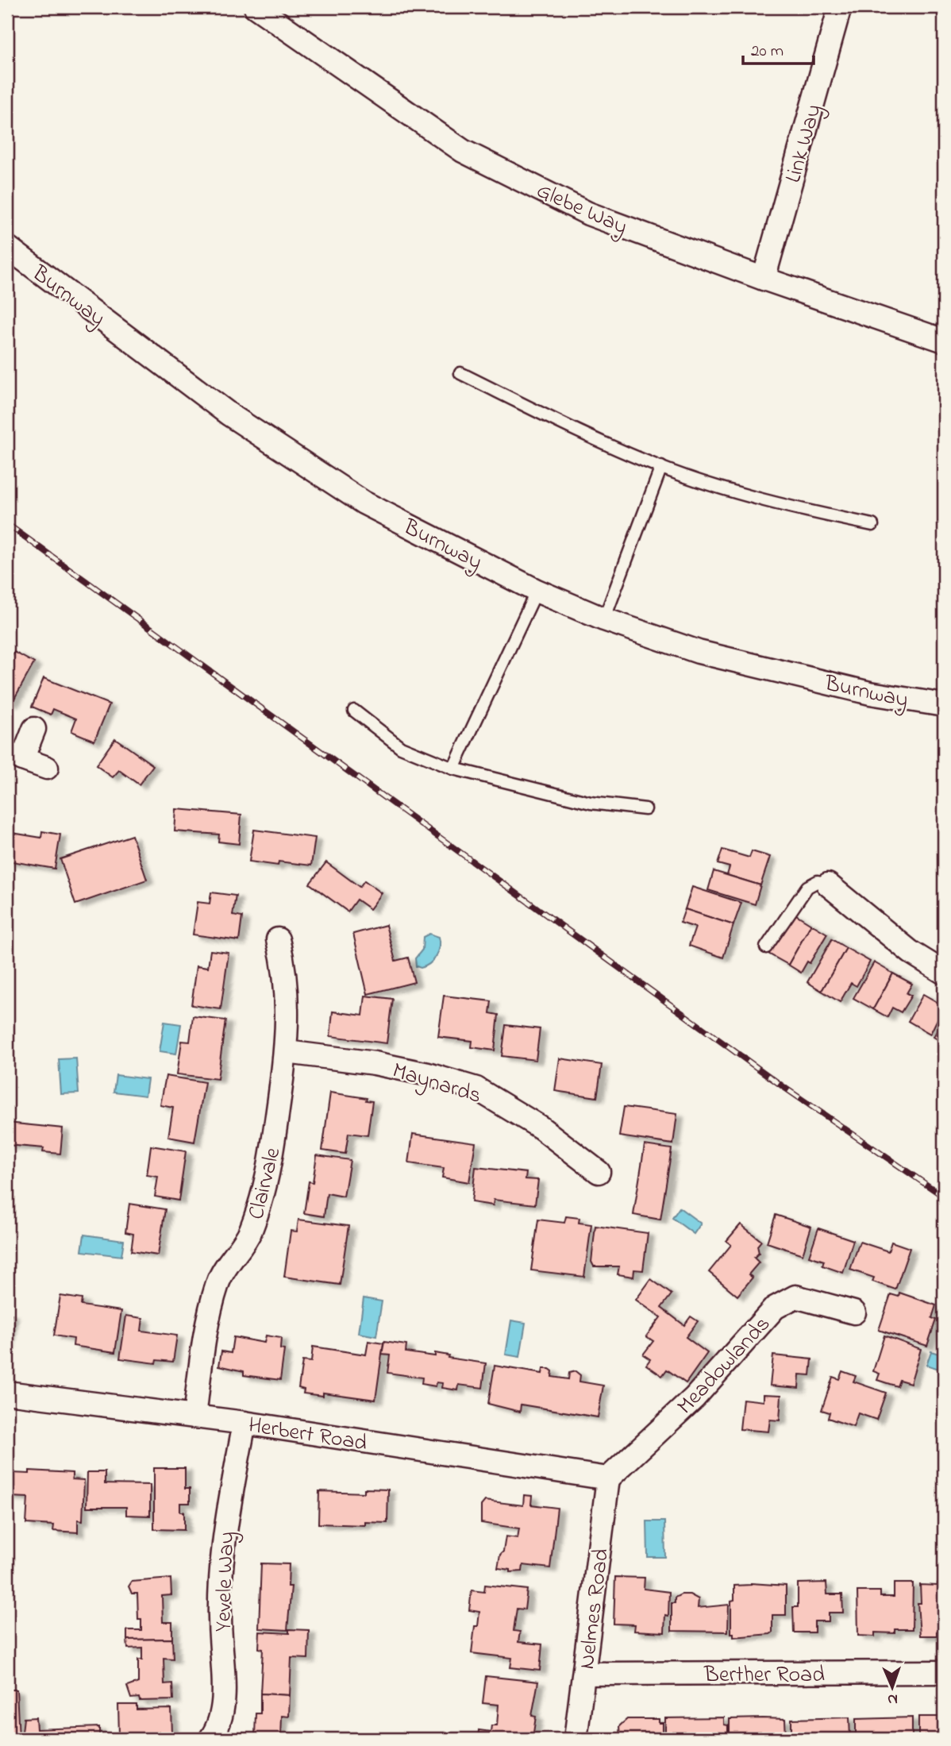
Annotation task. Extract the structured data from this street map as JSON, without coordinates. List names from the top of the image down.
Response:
{
  "streets": {
    "street": [
      "Link Way",
      "Glebe Way",
      "Burnway",
      "Maynards",
      "Clairvale",
      "Meadowlands",
      "Herbert Road",
      "Yevele Way",
      "Nelmes Road",
      "Berther Road"
    ]
  },
  "crossings": [
    ["Link Way", "Glebe Way"],
    ["Maynards", "Clairvale"],
    ["Clairvale", "Herbert Road"],
    ["Meadowlands", "Herbert Road"],
    ["Meadowlands", "Nelmes Road"],
    ["Herbert Road", "Yevele Way"],
    ["Herbert Road", "Nelmes Road"],
    ["Nelmes Road", "Berther Road"]
  ],
  "scale_bar": "20 m",
  "north": "bottom"
}
